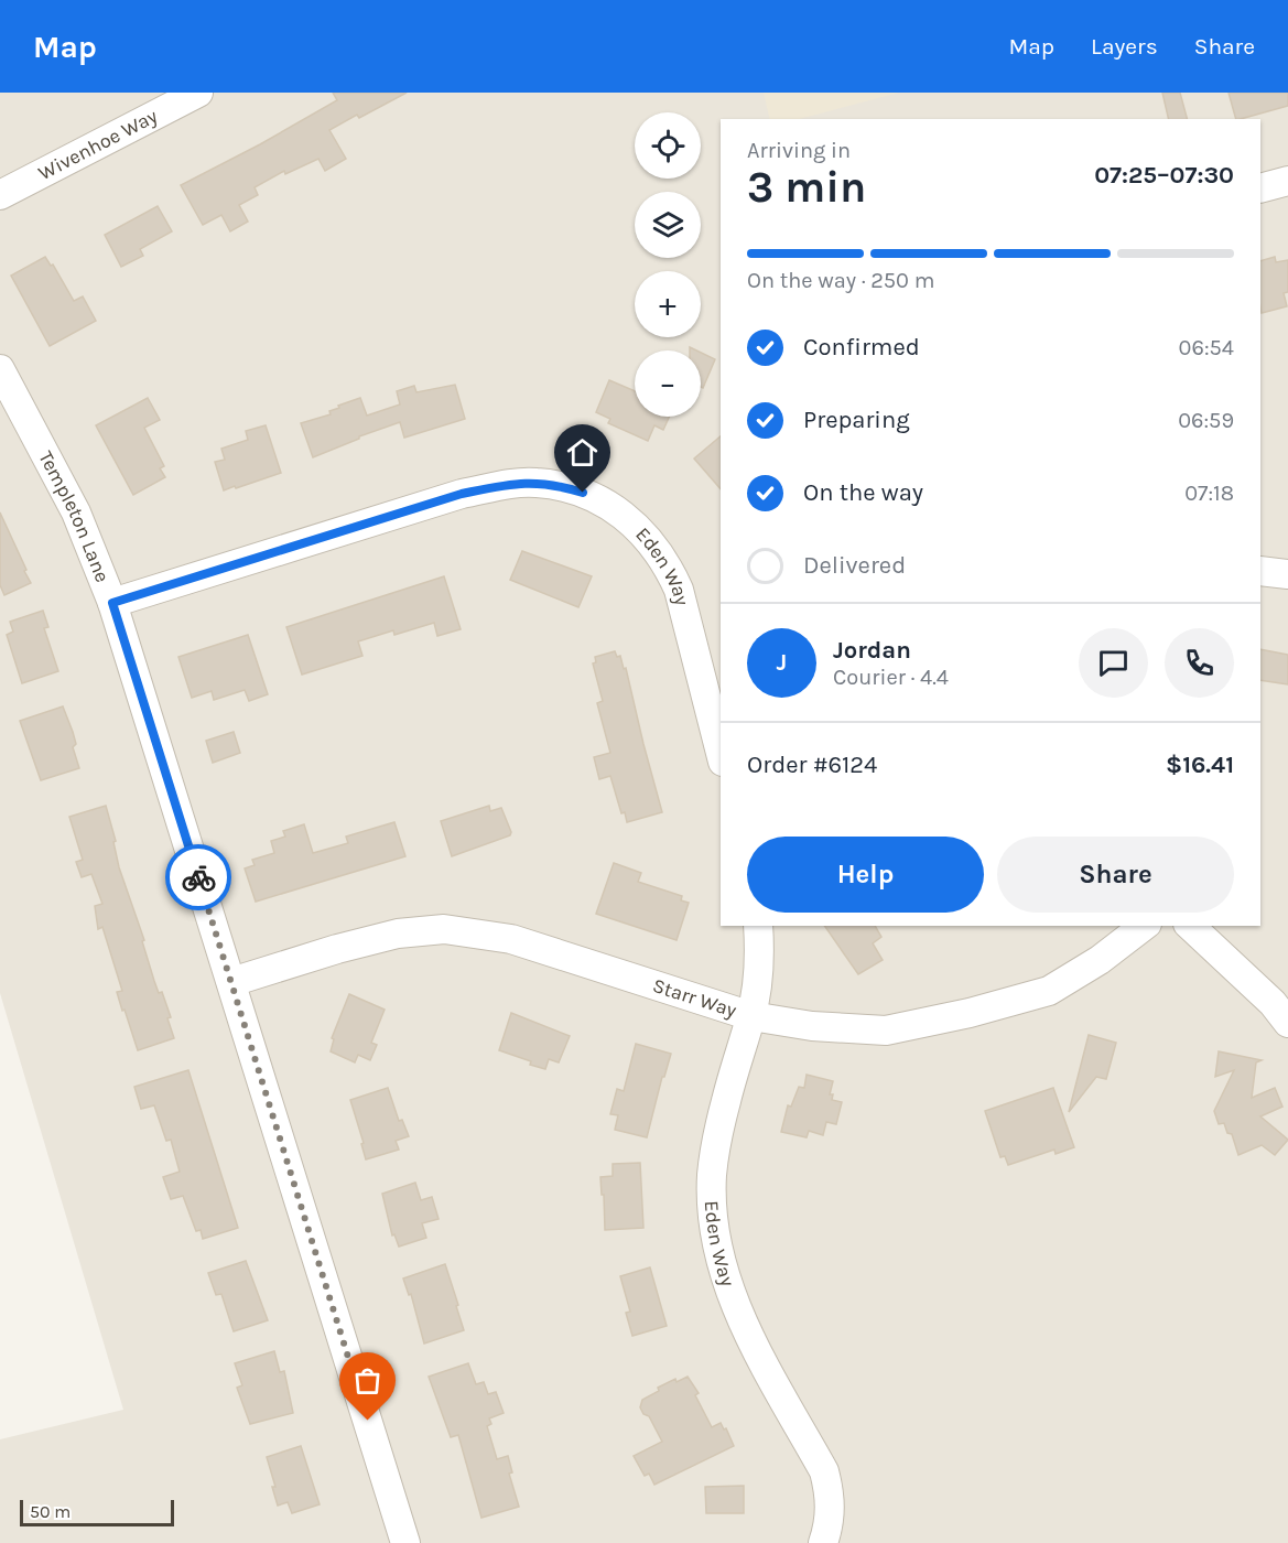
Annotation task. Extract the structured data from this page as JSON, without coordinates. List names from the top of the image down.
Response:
{
  "streets": {
    "street": [
      "Wivenhoe Way",
      "Templeton Lane",
      "Eden Way",
      "Starr Way"
    ]
  },
  "crossings": [
    ["Templeton Lane", "Eden Way"],
    ["Templeton Lane", "Starr Way"],
    ["Eden Way", "Starr Way"]
  ],
  "scale_bar": "50 m",
  "page": {
    "header": "Map",
    "nav": ["Map", "Layers", "Share"],
    "map_buttons": ["+", "−"],
    "heading": ["3 min", "Arriving in", "07:25–07:30"],
    "panel": [
      "Jordan",
      "Courier · 4.4",
      "Order #6124",
      "$16.41"
    ],
    "bar": "On the way · 250 m",
    "list": [
      ["Confirmed", "06:54"],
      ["Preparing", "06:59"],
      ["On the way", "07:18"],
      "Delivered"
    ],
    "round": "J",
    "buttons": ["Help", "Share"],
    "scale": "50 m"
  }
}
